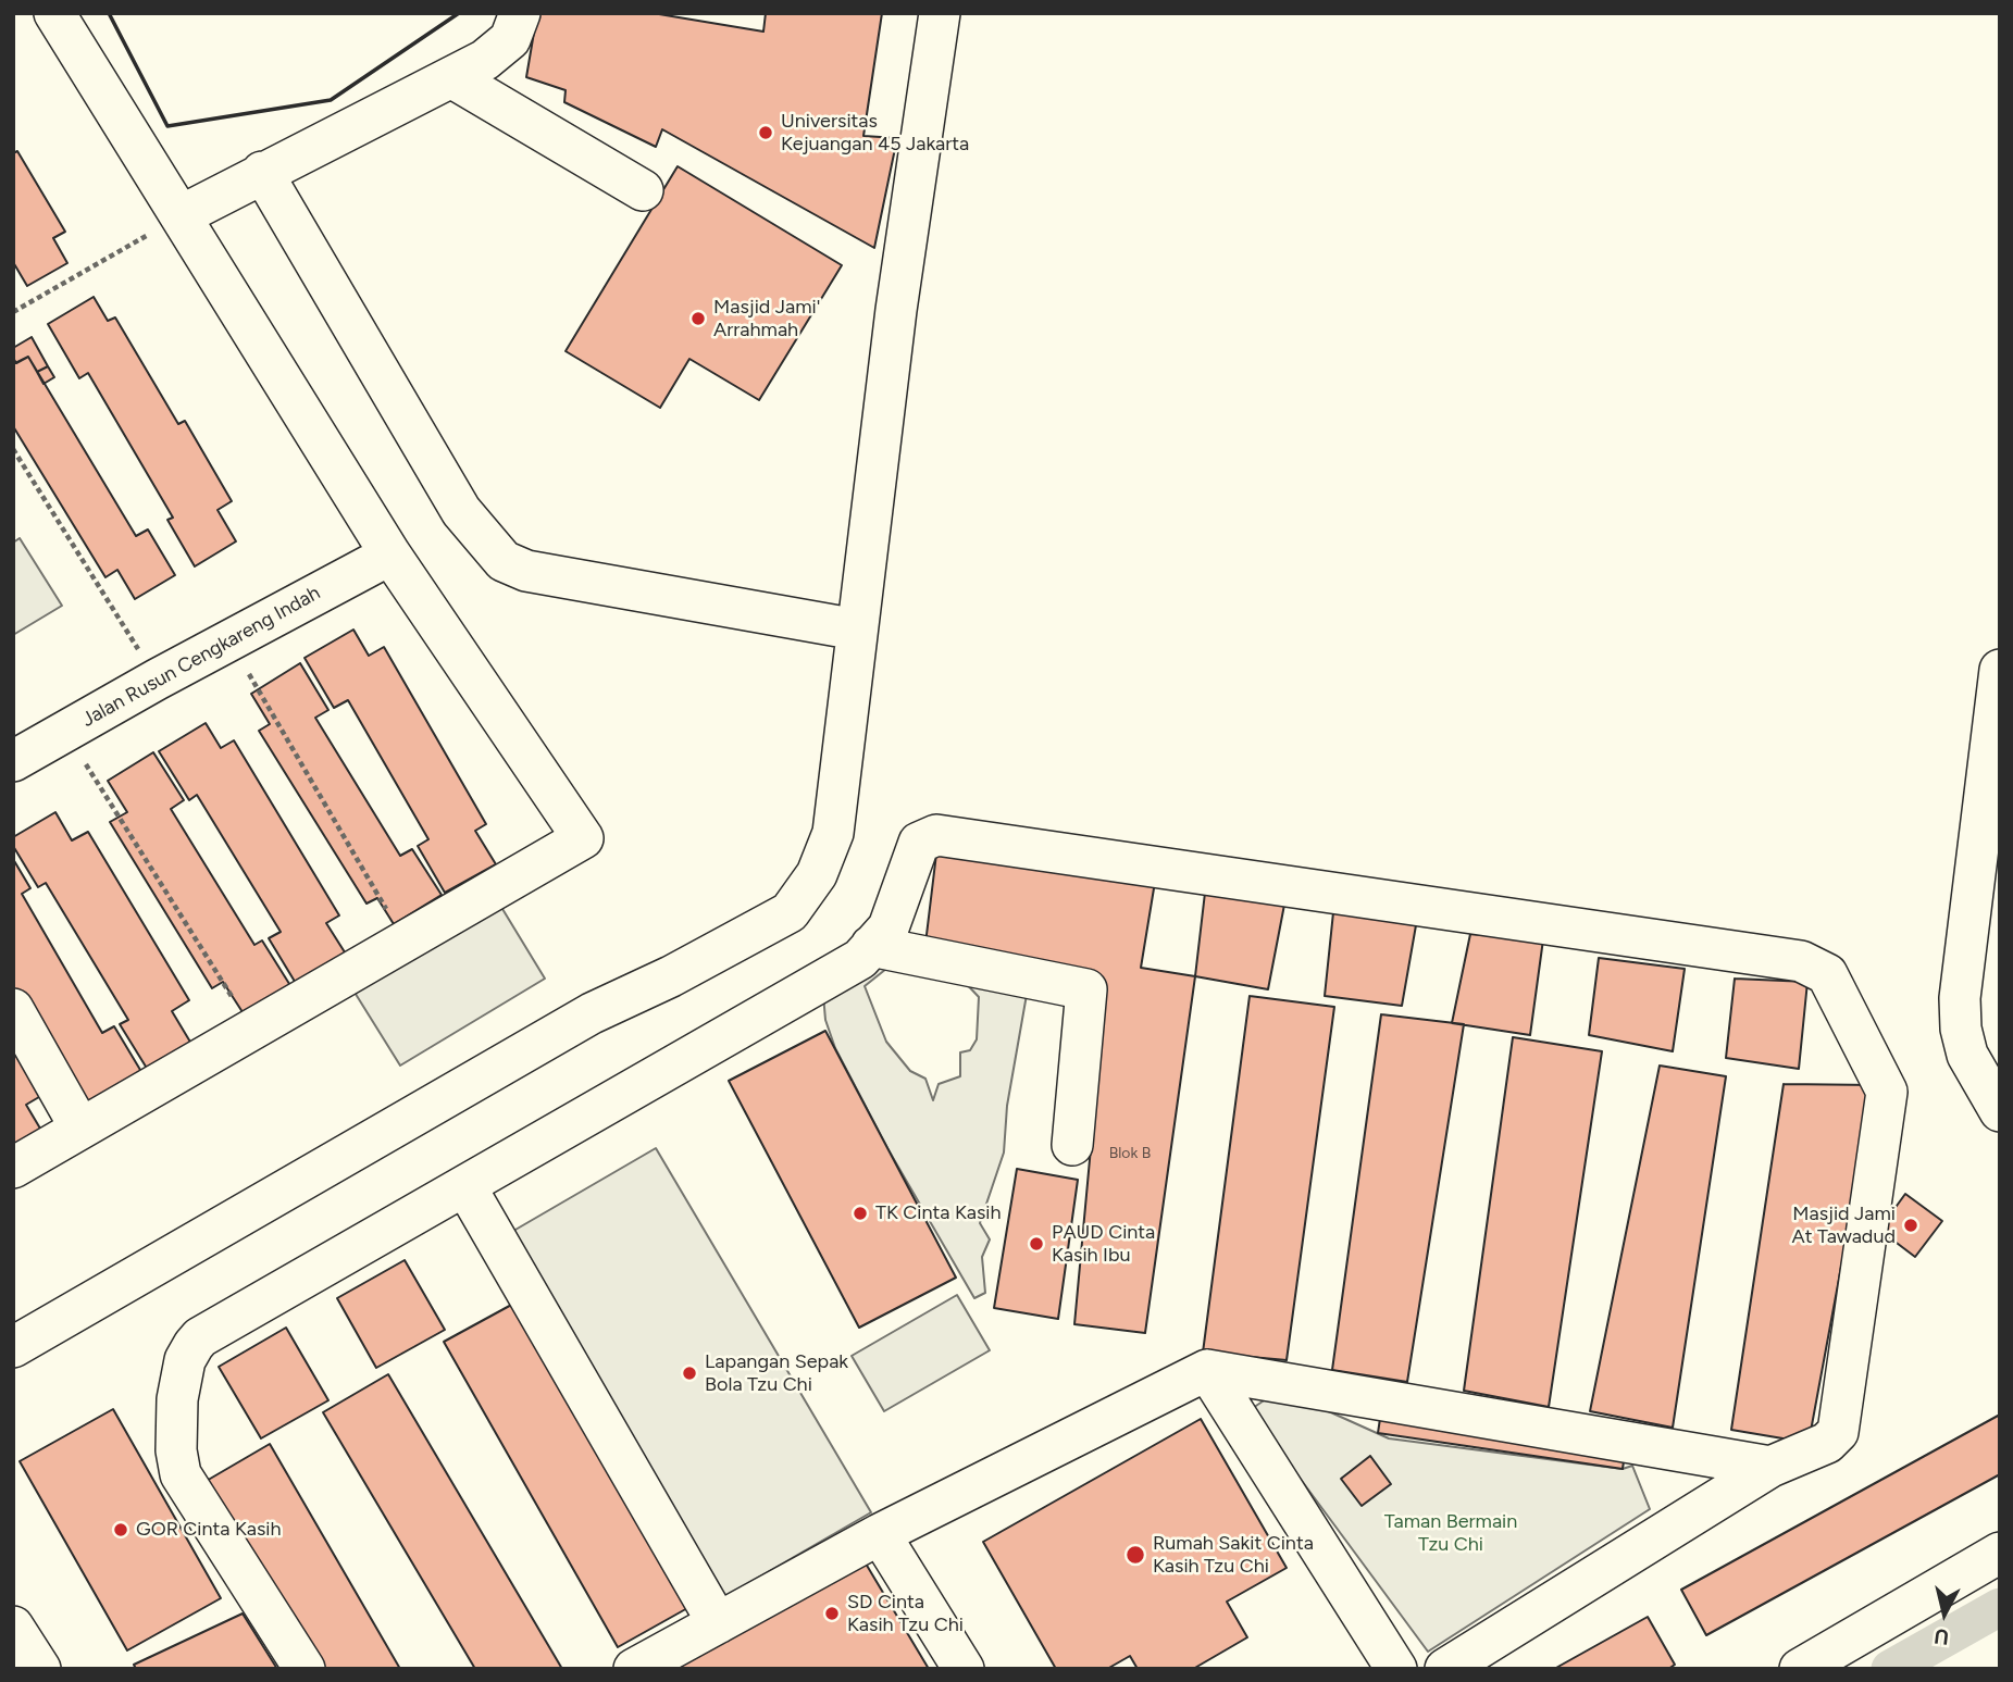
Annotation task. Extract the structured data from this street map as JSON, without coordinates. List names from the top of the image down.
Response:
{
  "streets": {
    "street": ["Jalan Rusun Cengkareng Indah"]
  },
  "parks": ["Taman Bermain Tzu Chi"],
  "places": [
    "Universitas Kejuangan 45 Jakarta",
    "Masjid Jami' Arrahmah",
    "TK Cinta Kasih",
    "Masjid Jami At Tawadud",
    "PAUD Cinta Kasih Ibu",
    "Lapangan Sepak Bola Tzu Chi",
    "GOR Cinta Kasih",
    "Rumah Sakit Cinta Kasih Tzu Chi",
    "SD Cinta Kasih Tzu Chi"
  ],
  "house_numbers": ["Blok B"],
  "north": "bottom"
}
